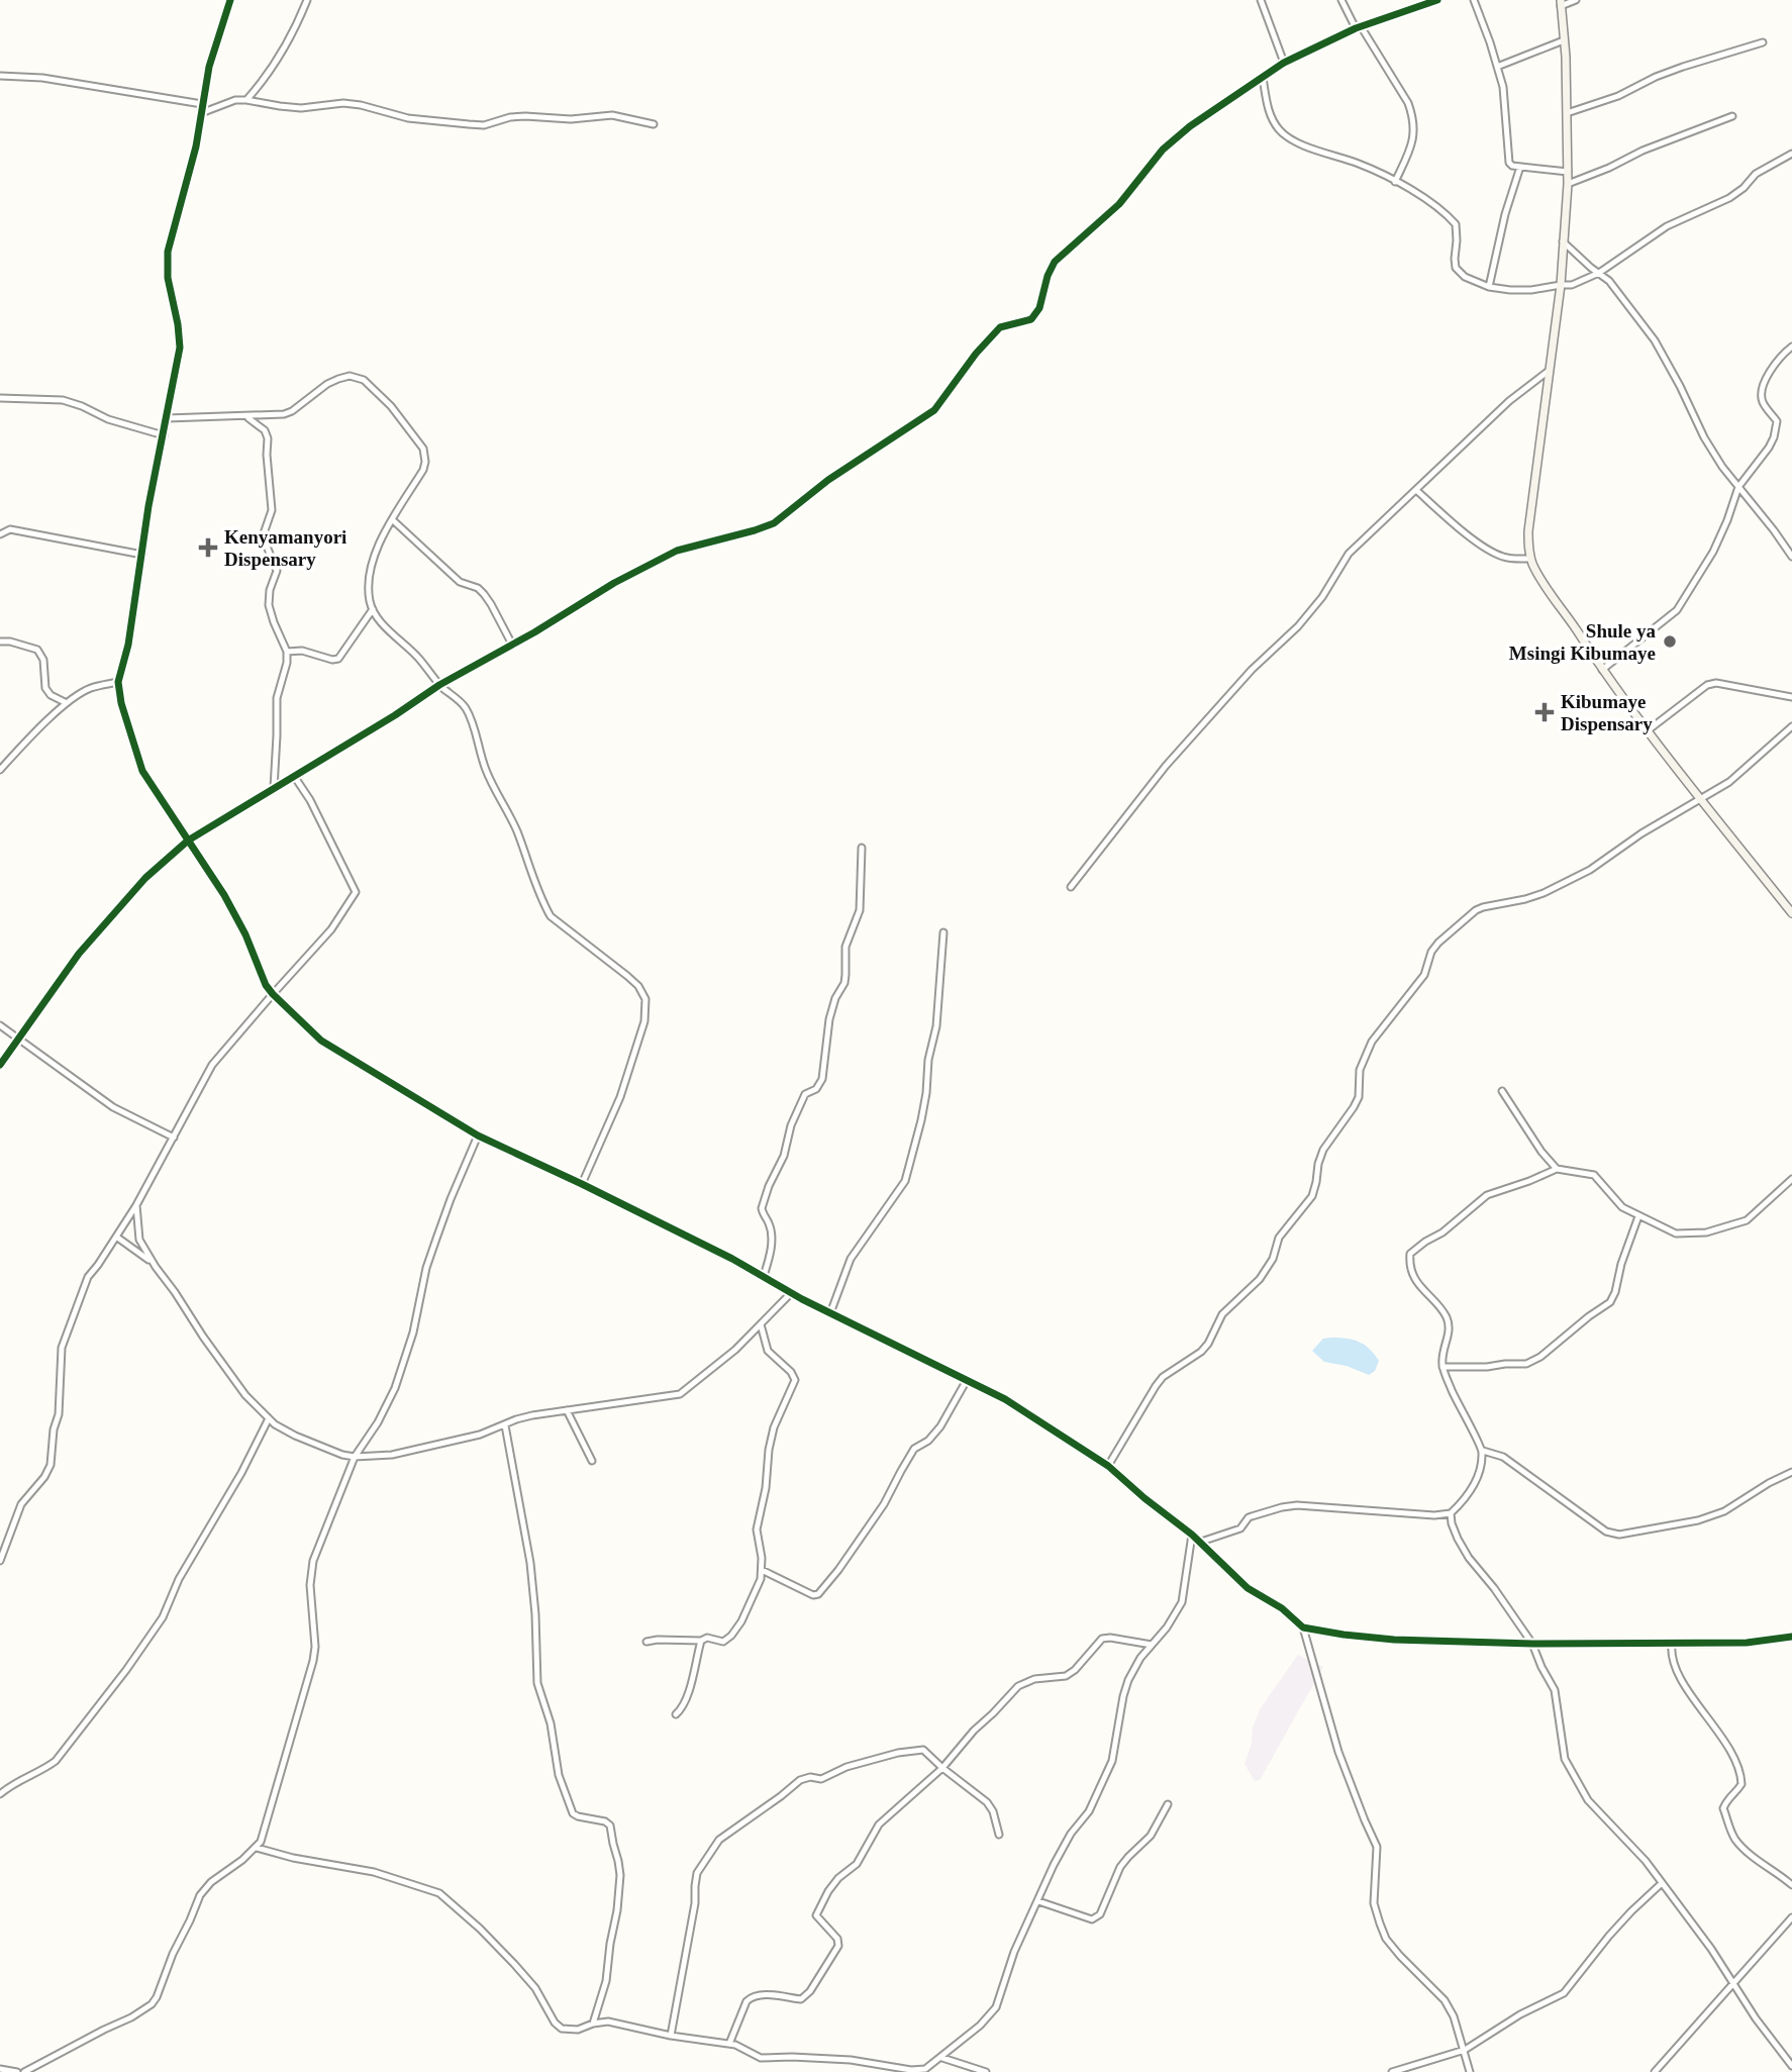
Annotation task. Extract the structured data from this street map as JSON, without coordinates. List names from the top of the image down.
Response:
{
  "places": {
    "health": ["Kenyamanyori Dispensary", "Kibumaye Dispensary"],
    "other": ["Shule ya Msingi Kibumaye"]
  }
}
